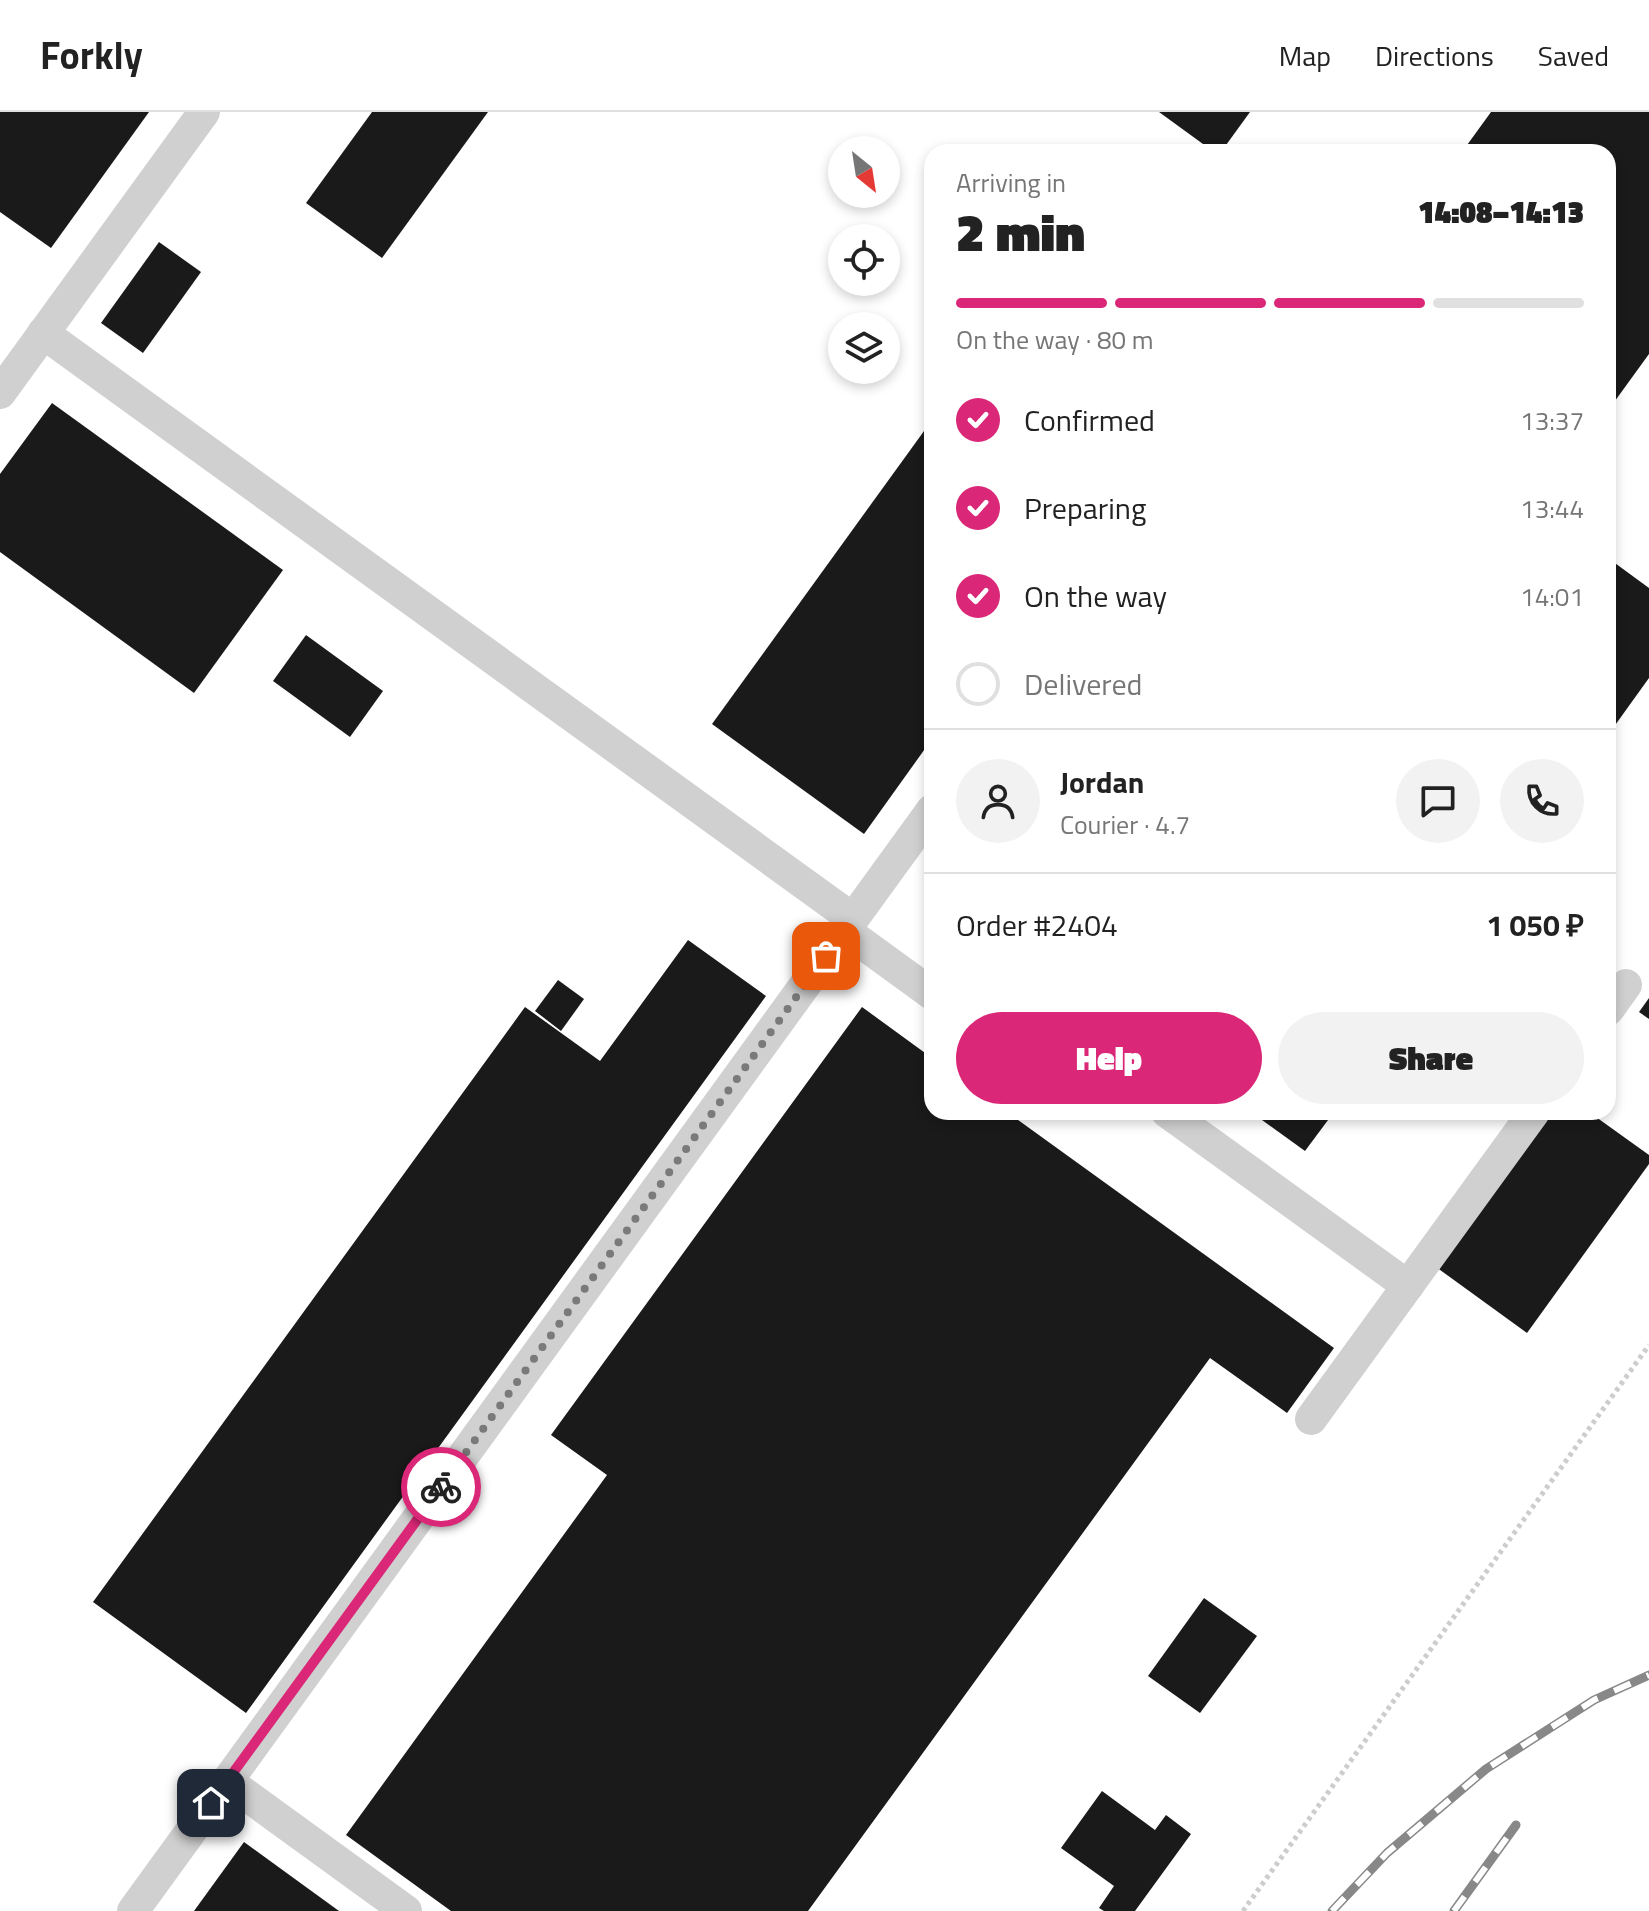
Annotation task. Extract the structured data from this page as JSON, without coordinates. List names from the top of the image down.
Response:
{
  "north": "bottom right",
  "page": {
    "header": "Forkly",
    "nav": ["Map", "Directions", "Saved"],
    "heading": ["2 min", "Arriving in", "14:08–14:13"],
    "panel": [
      "Jordan",
      "Courier · 4.7",
      "Order #2404",
      "1 050 ₽"
    ],
    "bar": "On the way · 80 m",
    "list": [
      ["Confirmed", "13:37"],
      ["Preparing", "13:44"],
      ["On the way", "14:01"],
      "Delivered"
    ],
    "buttons": ["Help", "Share"]
  }
}
